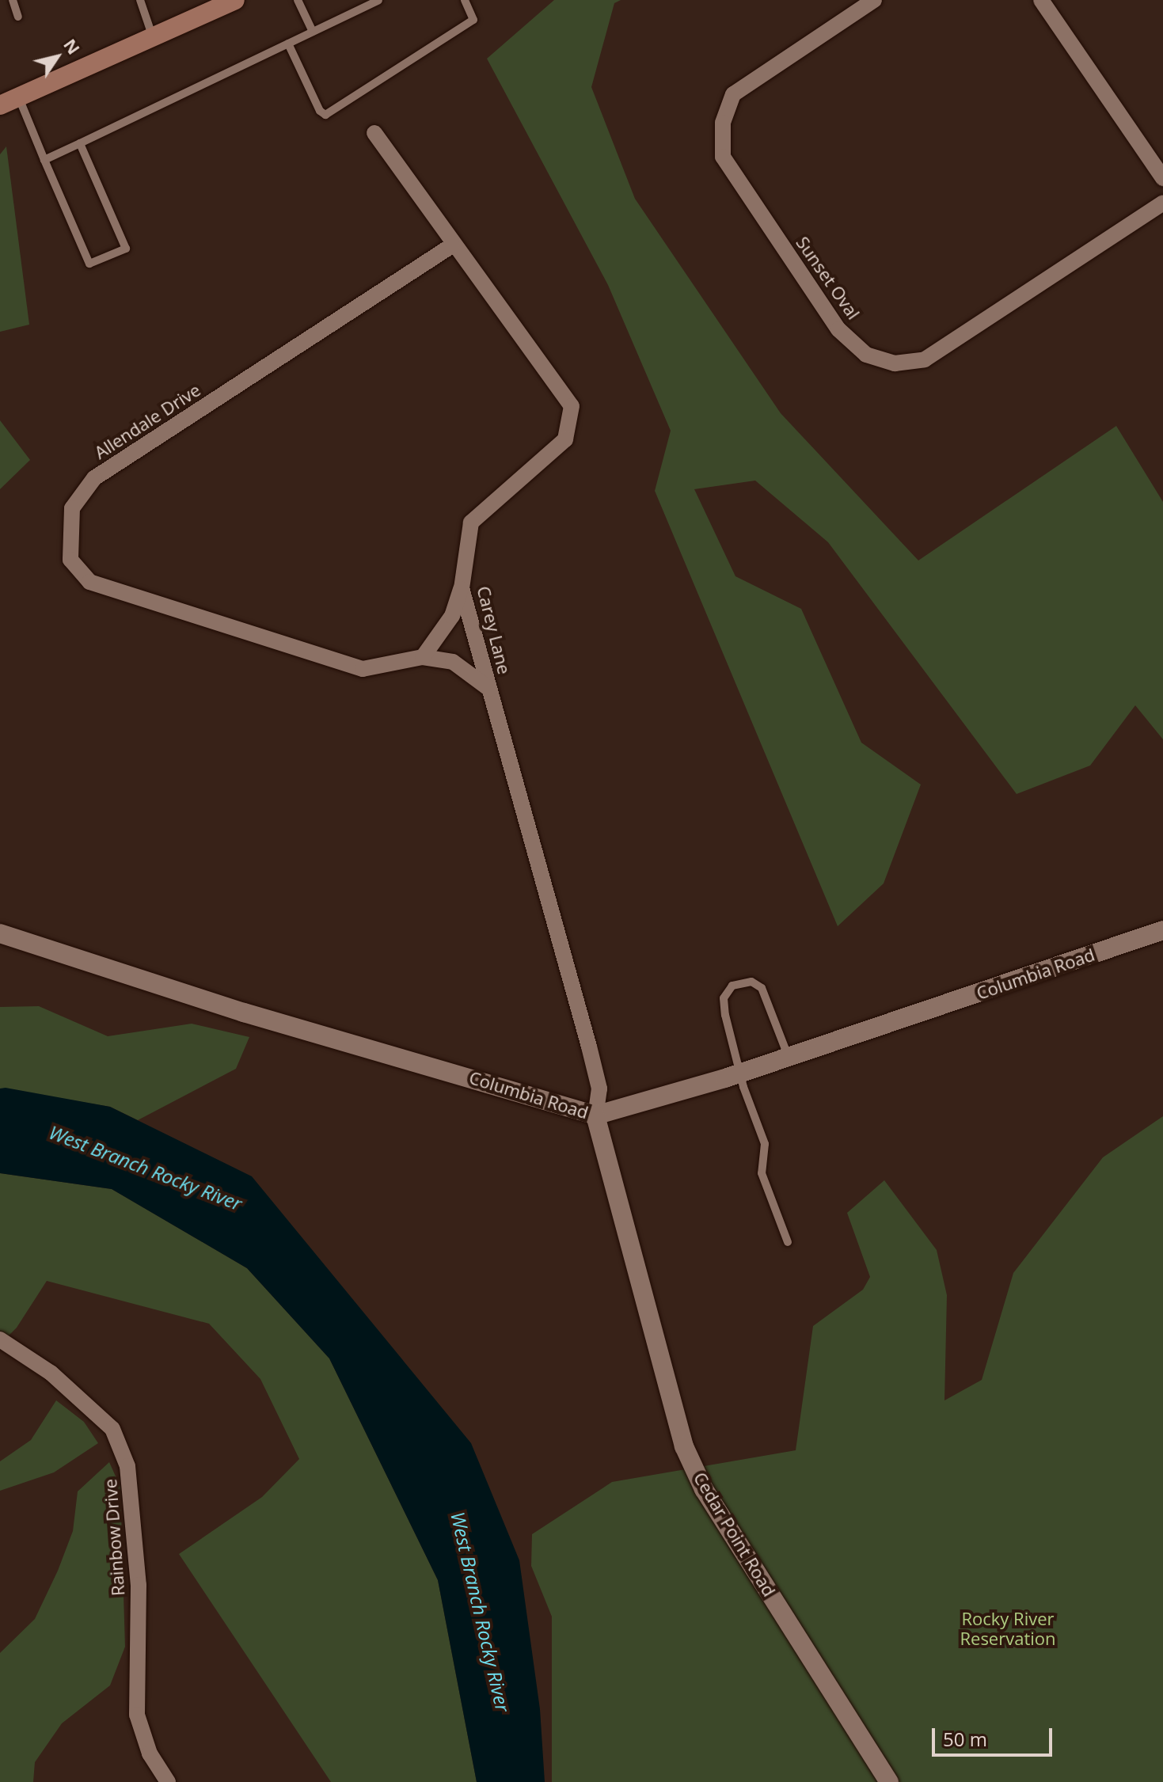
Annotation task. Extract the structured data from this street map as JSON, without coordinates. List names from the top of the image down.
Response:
{
  "streets": {
    "street": [
      "Sunset Oval",
      "Allendale Drive",
      "Carey Lane",
      "Columbia Road",
      "Cedar Point Road",
      "Rainbow Drive"
    ]
  },
  "crossings": [
    ["Allendale Drive", "Carey Lane"],
    ["Carey Lane", "Columbia Road"],
    ["Carey Lane", "Cedar Point Road"],
    ["Columbia Road", "Cedar Point Road"]
  ],
  "water": ["West Branch Rocky River"],
  "parks": ["Rocky River Reservation"],
  "scale_bar": "50 m",
  "north": "top right"
}
